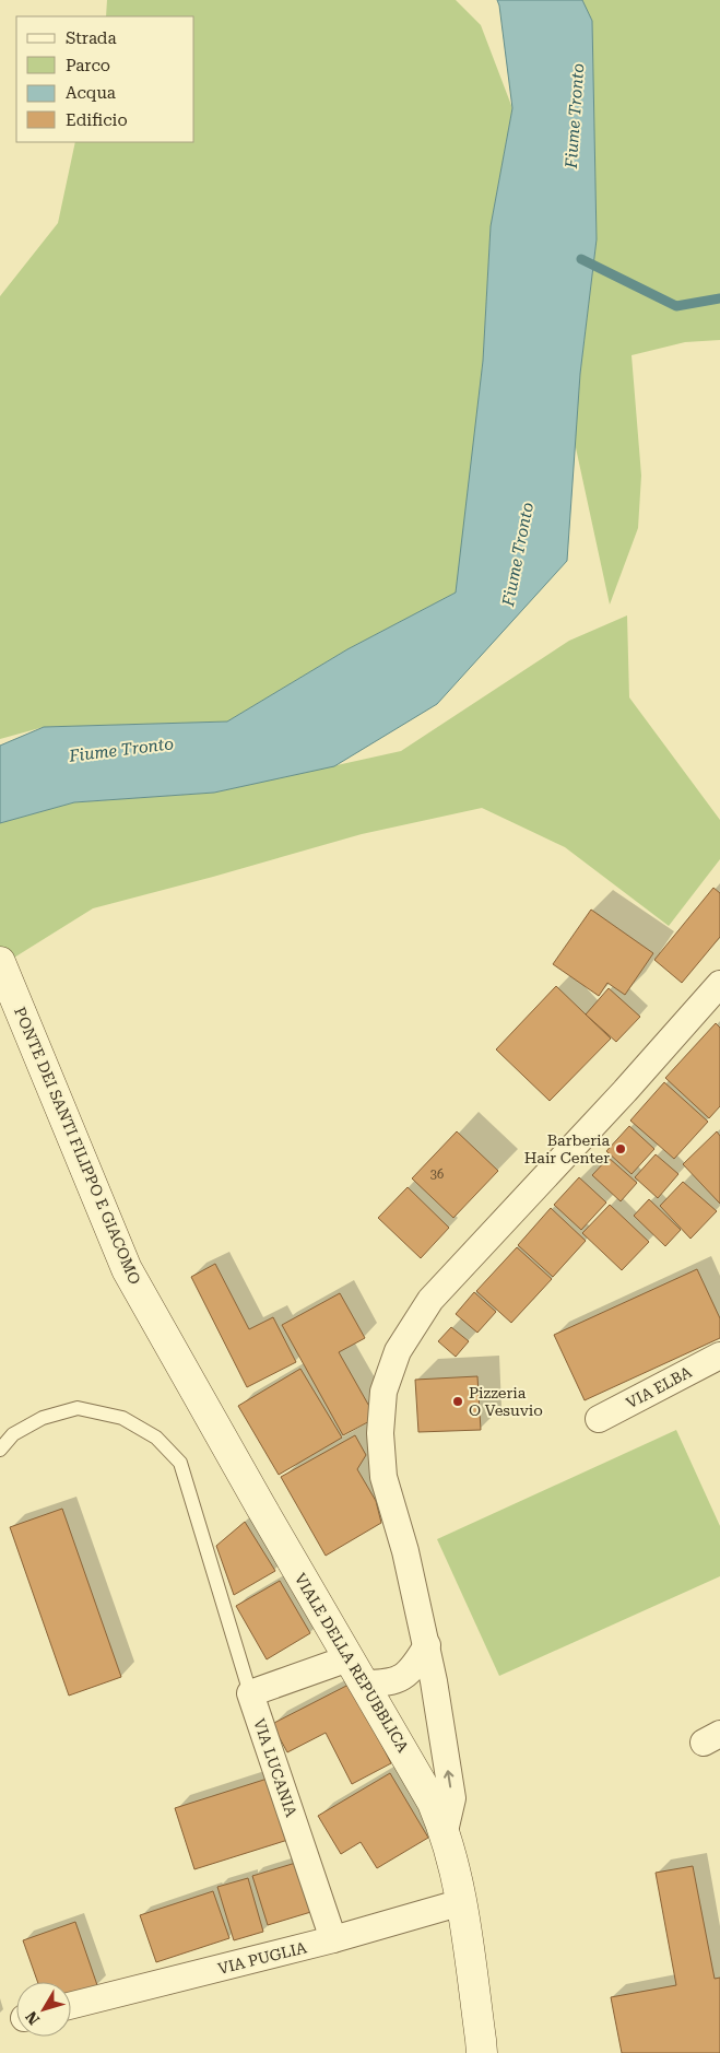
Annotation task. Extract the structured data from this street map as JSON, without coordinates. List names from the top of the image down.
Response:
{
  "streets": {
    "street": [
      "PONTE DEI SANTI FILIPPO E GIACOMO",
      "VIA ELBA",
      "VIALE DELLA REPUBBLICA",
      "VIA LUCANIA",
      "VIA PUGLIA"
    ]
  },
  "crossings": [
    ["PONTE DEI SANTI FILIPPO E GIACOMO", "VIALE DELLA REPUBBLICA"],
    ["VIALE DELLA REPUBBLICA", "VIA PUGLIA"],
    ["VIA LUCANIA", "VIA PUGLIA"]
  ],
  "water": ["Fiume Tronto"],
  "places": ["Barberia Hair Center", "Pizzeria O Vesuvio"],
  "house_numbers": ["36"],
  "legend": [
    "Strada",
    "Parco",
    "Acqua",
    "Edificio"
  ],
  "north": "bottom left"
}
